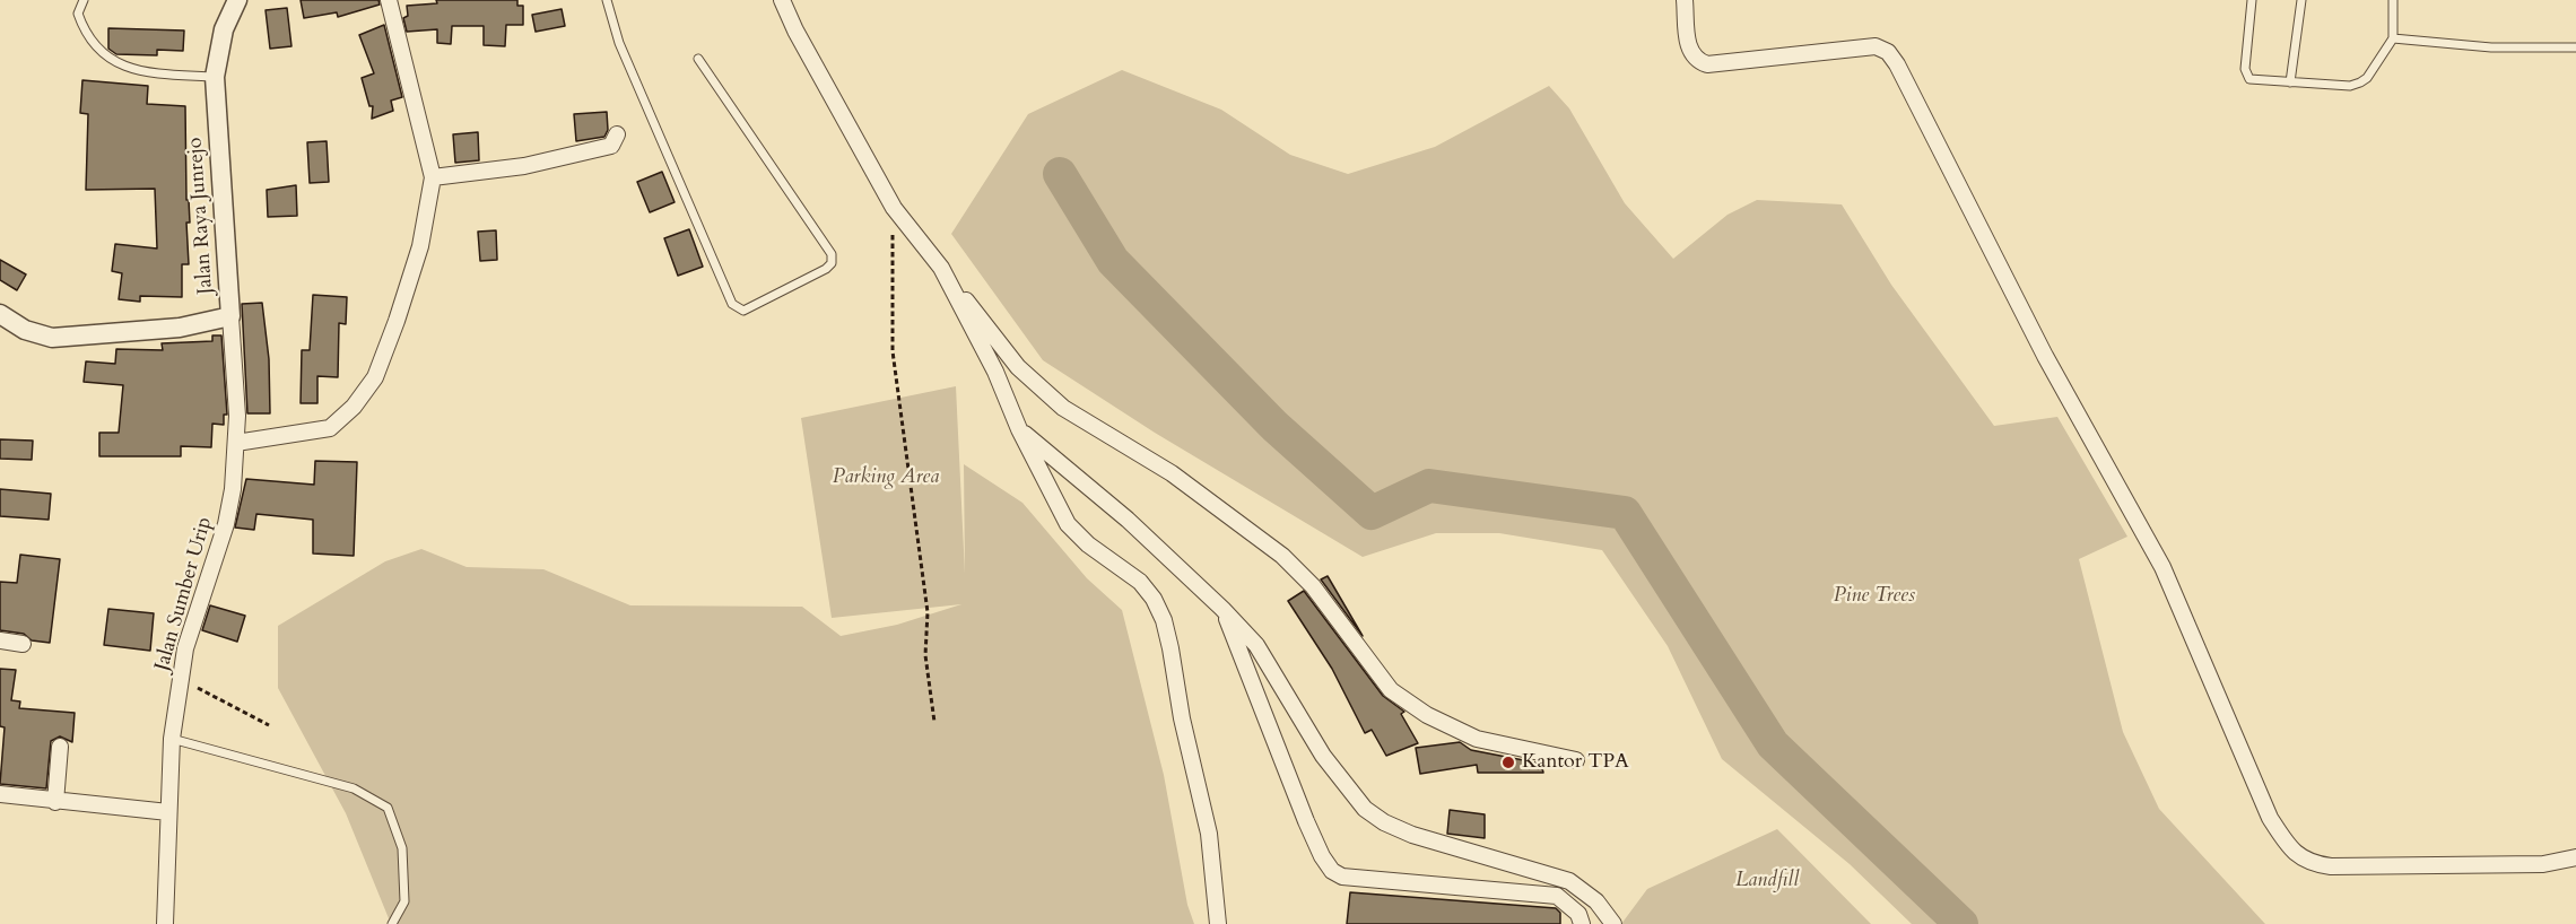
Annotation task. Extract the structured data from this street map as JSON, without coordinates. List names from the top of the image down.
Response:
{
  "streets": {
    "street": ["Jalan Raya Junrejo", "Jalan Sumber Urip"]
  },
  "crossings": [
    ["Jalan Raya Junrejo", "Jalan Sumber Urip"]
  ],
  "parks": ["Parking Area", "Pine Trees", "Landfill"],
  "places": ["Kantor TPA"]
}
